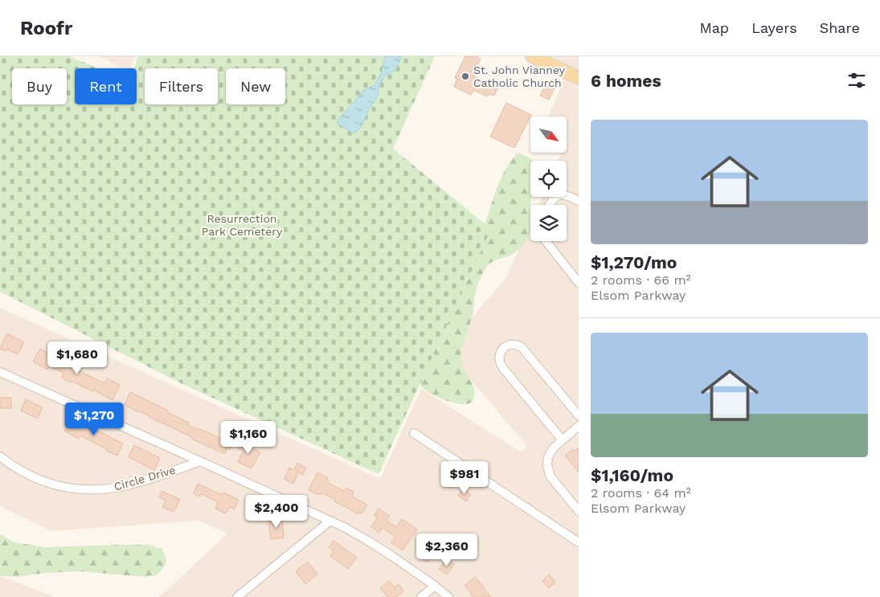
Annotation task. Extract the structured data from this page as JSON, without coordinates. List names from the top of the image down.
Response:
{
  "streets": {
    "street": ["Circle Drive"]
  },
  "parks": ["Resurrection Park Cemetery"],
  "places": ["St. John Vianney Catholic Church"],
  "north": "bottom right",
  "page": {
    "header": "Roofr",
    "nav": ["Map", "Layers", "Share"],
    "heading": "6 homes",
    "chip": [
      "Buy",
      "Rent",
      "Filters",
      "New"
    ],
    "list": [
      {
        "name": "$1,270/mo",
        "note": "2 rooms · 66 m² · Elsom Parkway"
      },
      {
        "name": "$1,160/mo",
        "note": "2 rooms · 64 m² · Elsom Parkway"
      }
    ],
    "price": [
      "$1,680",
      "$1,270",
      "$1,160",
      "$981",
      "$2,400",
      "$2,360"
    ]
  }
}
